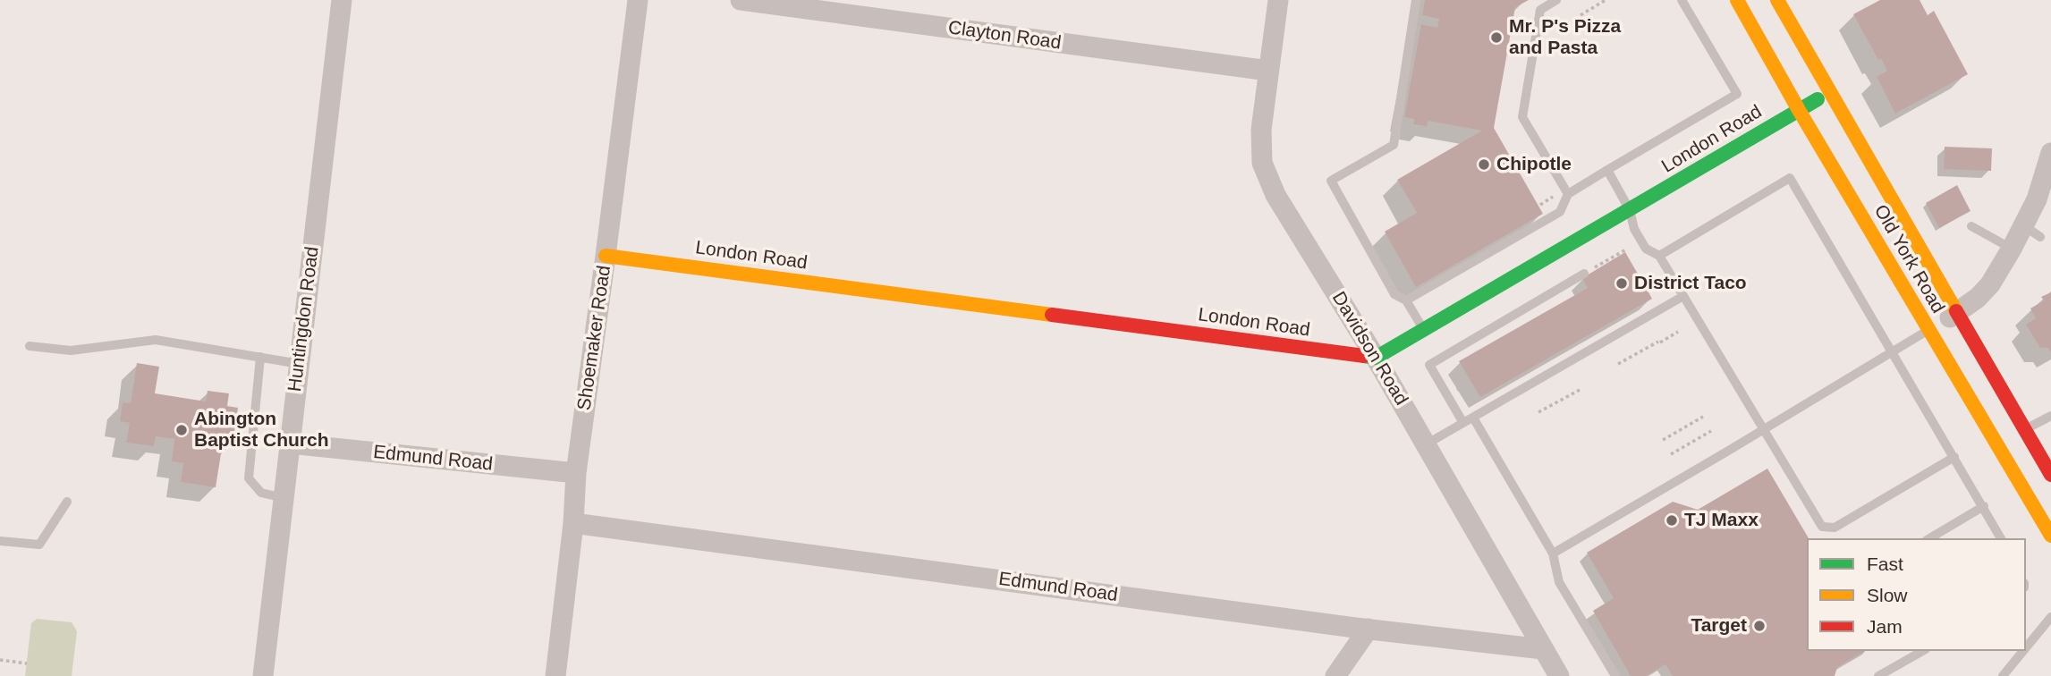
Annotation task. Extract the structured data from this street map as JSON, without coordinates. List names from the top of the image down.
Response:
{
  "streets": {
    "main road": ["London Road", "Old York Road"],
    "street": [
      "Clayton Road",
      "Huntingdon Road",
      "Shoemaker Road",
      "Davidson Road",
      "Edmund Road"
    ]
  },
  "crossings": [
    ["Clayton Road", "Davidson Road"],
    ["London Road", "Old York Road"],
    ["London Road", "Shoemaker Road"],
    ["London Road", "Davidson Road"],
    ["Huntingdon Road", "Edmund Road"],
    ["Shoemaker Road", "Edmund Road"],
    ["Davidson Road", "Edmund Road"]
  ],
  "places": [
    "Mr. P's Pizza and Pasta",
    "Chipotle",
    "District Taco",
    "Abington Baptist Church",
    "TJ Maxx",
    "Target"
  ],
  "legend": ["Fast", "Slow", "Jam"]
}
